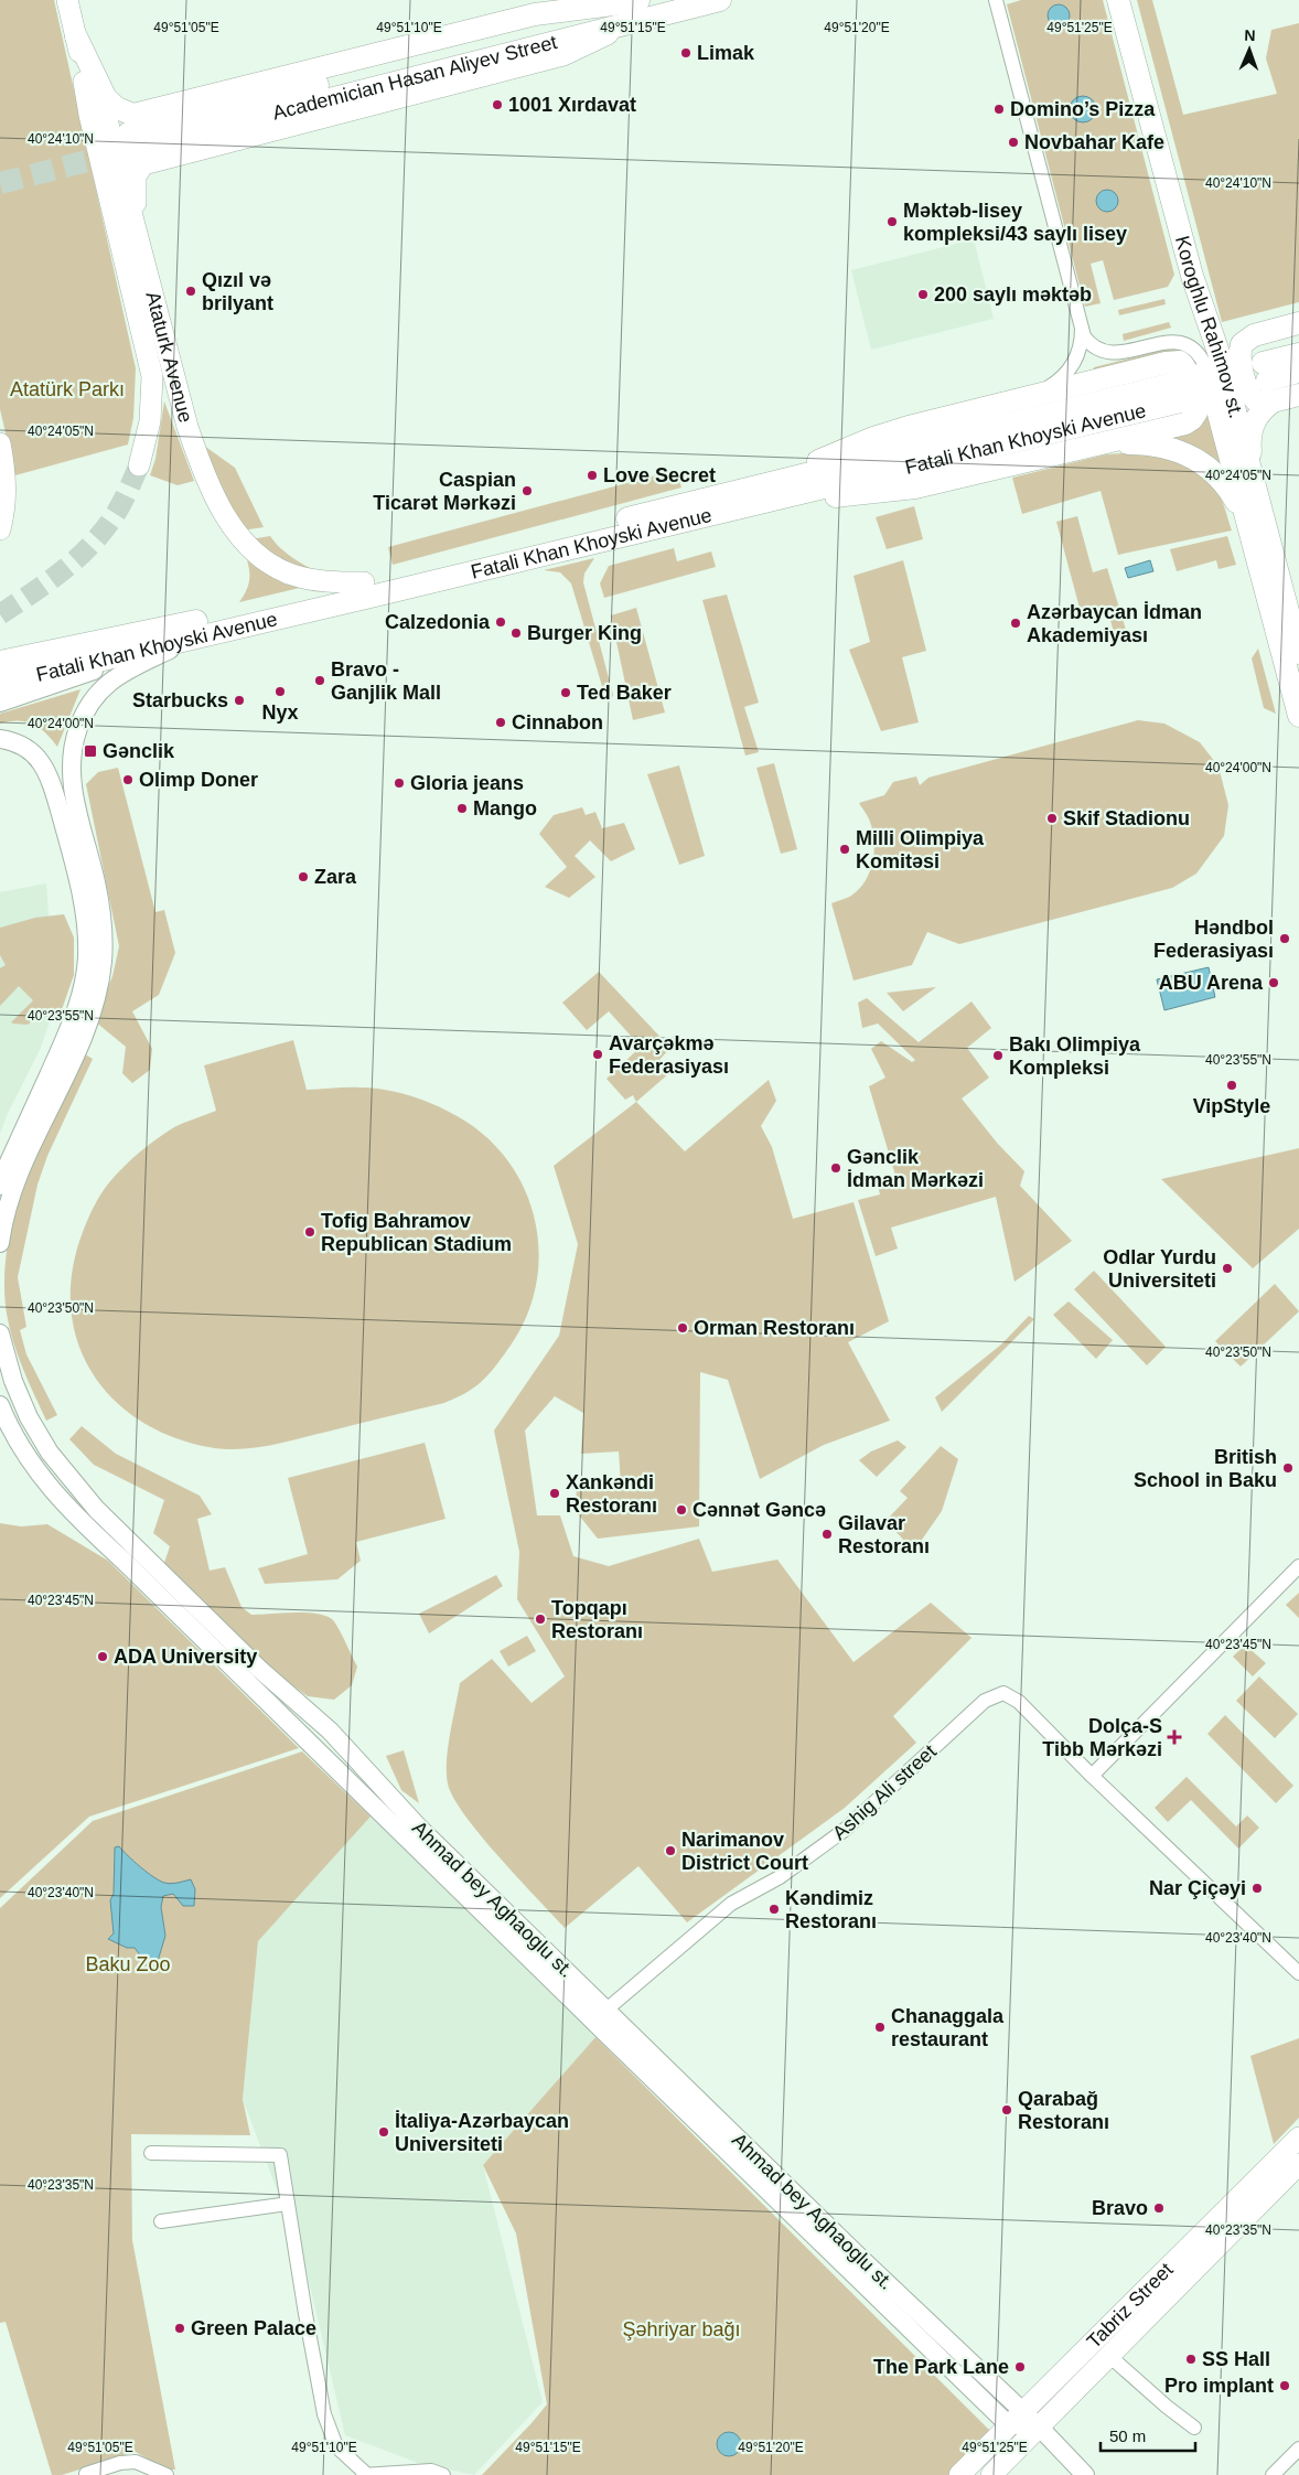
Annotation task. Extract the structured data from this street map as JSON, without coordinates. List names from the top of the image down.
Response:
{
  "streets": {
    "main road": [
      "Academician Hasan Aliyev Street",
      "Koroghlu Rahimov st.",
      "Ataturk Avenue",
      "Fatali Khan Khoyski Avenue",
      "Tabriz Street"
    ],
    "street": ["Ashig Ali street", "Ahmad bey Aghaoglu st."]
  },
  "crossings": [
    ["Ataturk Avenue", "Fatali Khan Khoyski Avenue"],
    ["Ashig Ali street", "Ahmad bey Aghaoglu st."],
    ["Ahmad bey Aghaoglu st.", "Tabriz Street"]
  ],
  "parks": ["Atatürk Parkı", "Baku Zoo", "Şəhriyar bağı"],
  "places": {
    "other": [
      "Limak",
      "1001 Xırdavat",
      "Domino’s Pizza",
      "Novbahar Kafe",
      "Məktəb-lisey kompleksi/43 saylı lisey",
      "Qızıl və brilyant",
      "200 saylı məktəb",
      "Love Secret",
      "Caspian Ticarət Mərkəzi",
      "Calzedonia",
      "Azərbaycan İdman Akademiyası",
      "Burger King",
      "Bravo - Ganjlik Mall",
      "Nyx",
      "Ted Baker",
      "Starbucks",
      "Cinnabon",
      "Olimp Doner",
      "Gloria jeans",
      "Mango",
      "Skif Stadionu",
      "Milli Olimpiya Komitəsi",
      "Zara",
      "Həndbol Federasiyası",
      "ABU Arena",
      "Avarçəkmə Federasiyası",
      "Bakı Olimpiya Kompleksi",
      "VipStyle",
      "Gənclik İdman Mərkəzi",
      "Tofig Bahramov Republican Stadium",
      "Odlar Yurdu Universiteti",
      "Orman Restoranı",
      "British School in Baku",
      "Xankəndi Restoranı",
      "Cənnət Gəncə",
      "Gilavar Restoranı",
      "Topqapı Restoranı",
      "ADA University",
      "Narimanov District Court",
      "Nar Çiçəyi",
      "Kəndimiz Restoranı",
      "Chanaggala restaurant",
      "Qarabağ Restoranı",
      "İtaliya-Azərbaycan Universiteti",
      "Bravo",
      "Green Palace",
      "SS Hall",
      "The Park Lane",
      "Pro implant"
    ],
    "transit": ["Gənclik"],
    "health": ["Dolça-S Tibb Mərkəzi"]
  },
  "scale_bar": "50 m",
  "north": "top",
  "coordinates": [
    "49°51'05\"E",
    "49°51'10\"E",
    "49°51'15\"E",
    "49°51'20\"E",
    "49°51'25\"E",
    "40°24'10\"N",
    "40°24'05\"N",
    "40°24'00\"N",
    "40°23'55\"N",
    "40°23'50\"N",
    "40°23'45\"N",
    "40°23'40\"N",
    "40°23'35\"N"
  ]
}
